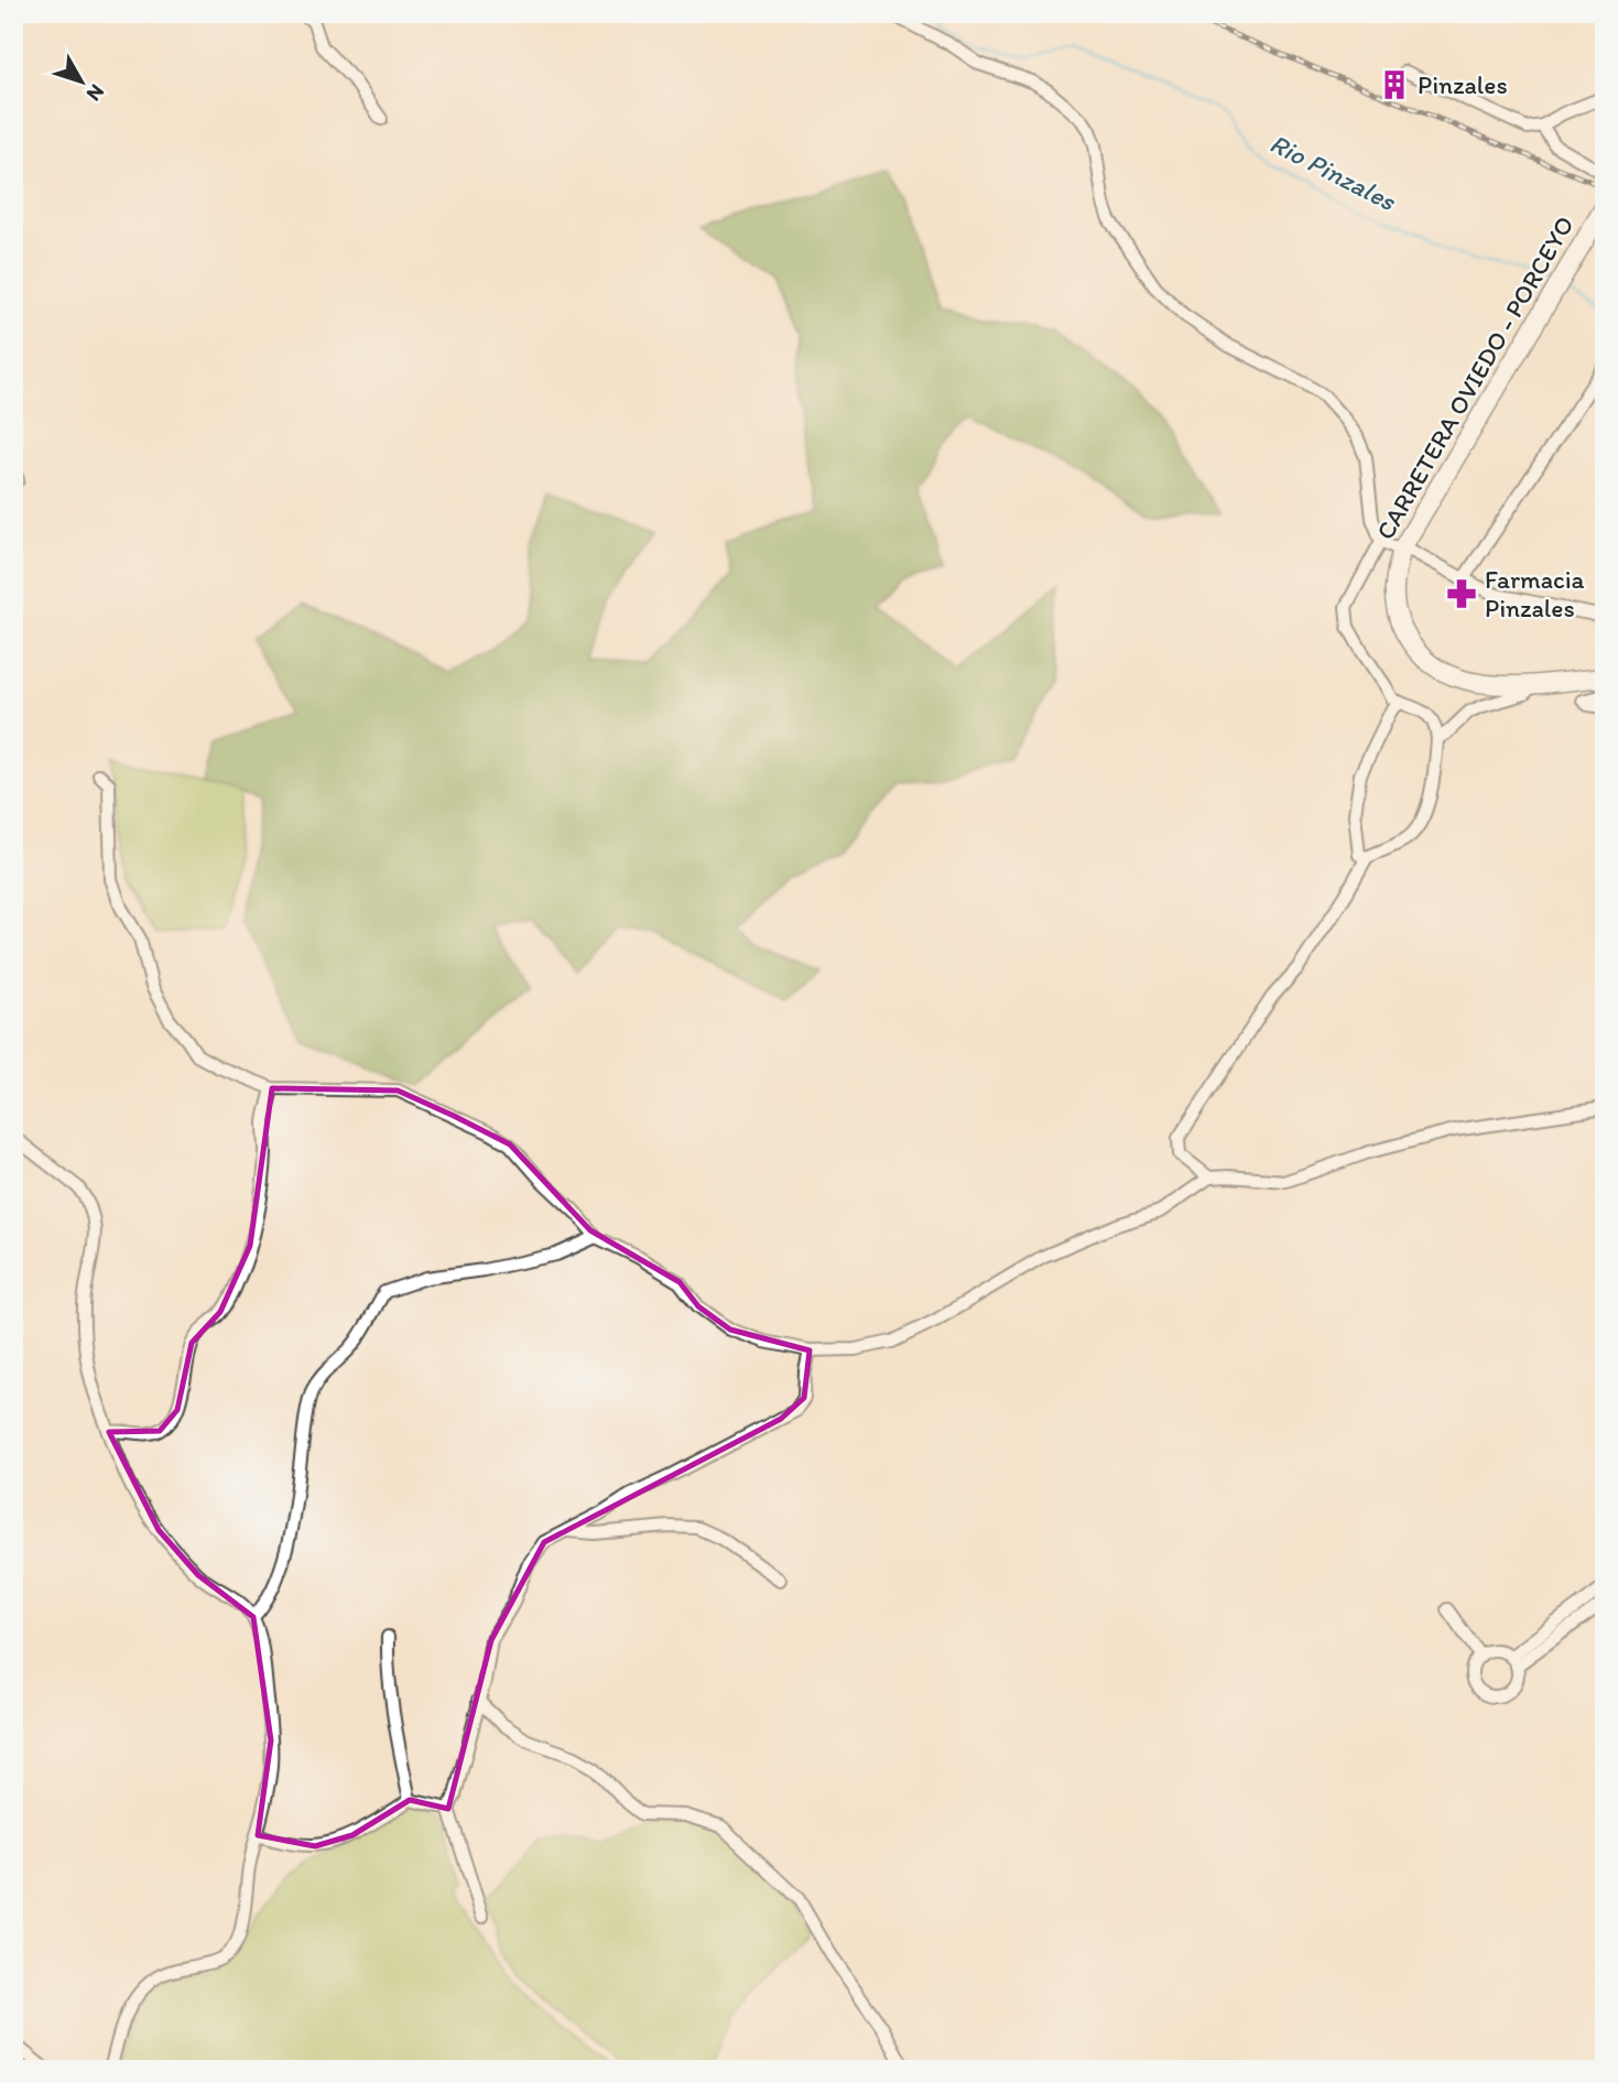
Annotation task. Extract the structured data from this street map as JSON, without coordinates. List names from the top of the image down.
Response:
{
  "streets": {
    "main road": ["CARRETERA OVIEDO - PORCEYO"]
  },
  "water": ["Rio Pinzales"],
  "places": {
    "building": ["Pinzales"],
    "pharmacy": ["Farmacia Pinzales"]
  },
  "north": "bottom right"
}
